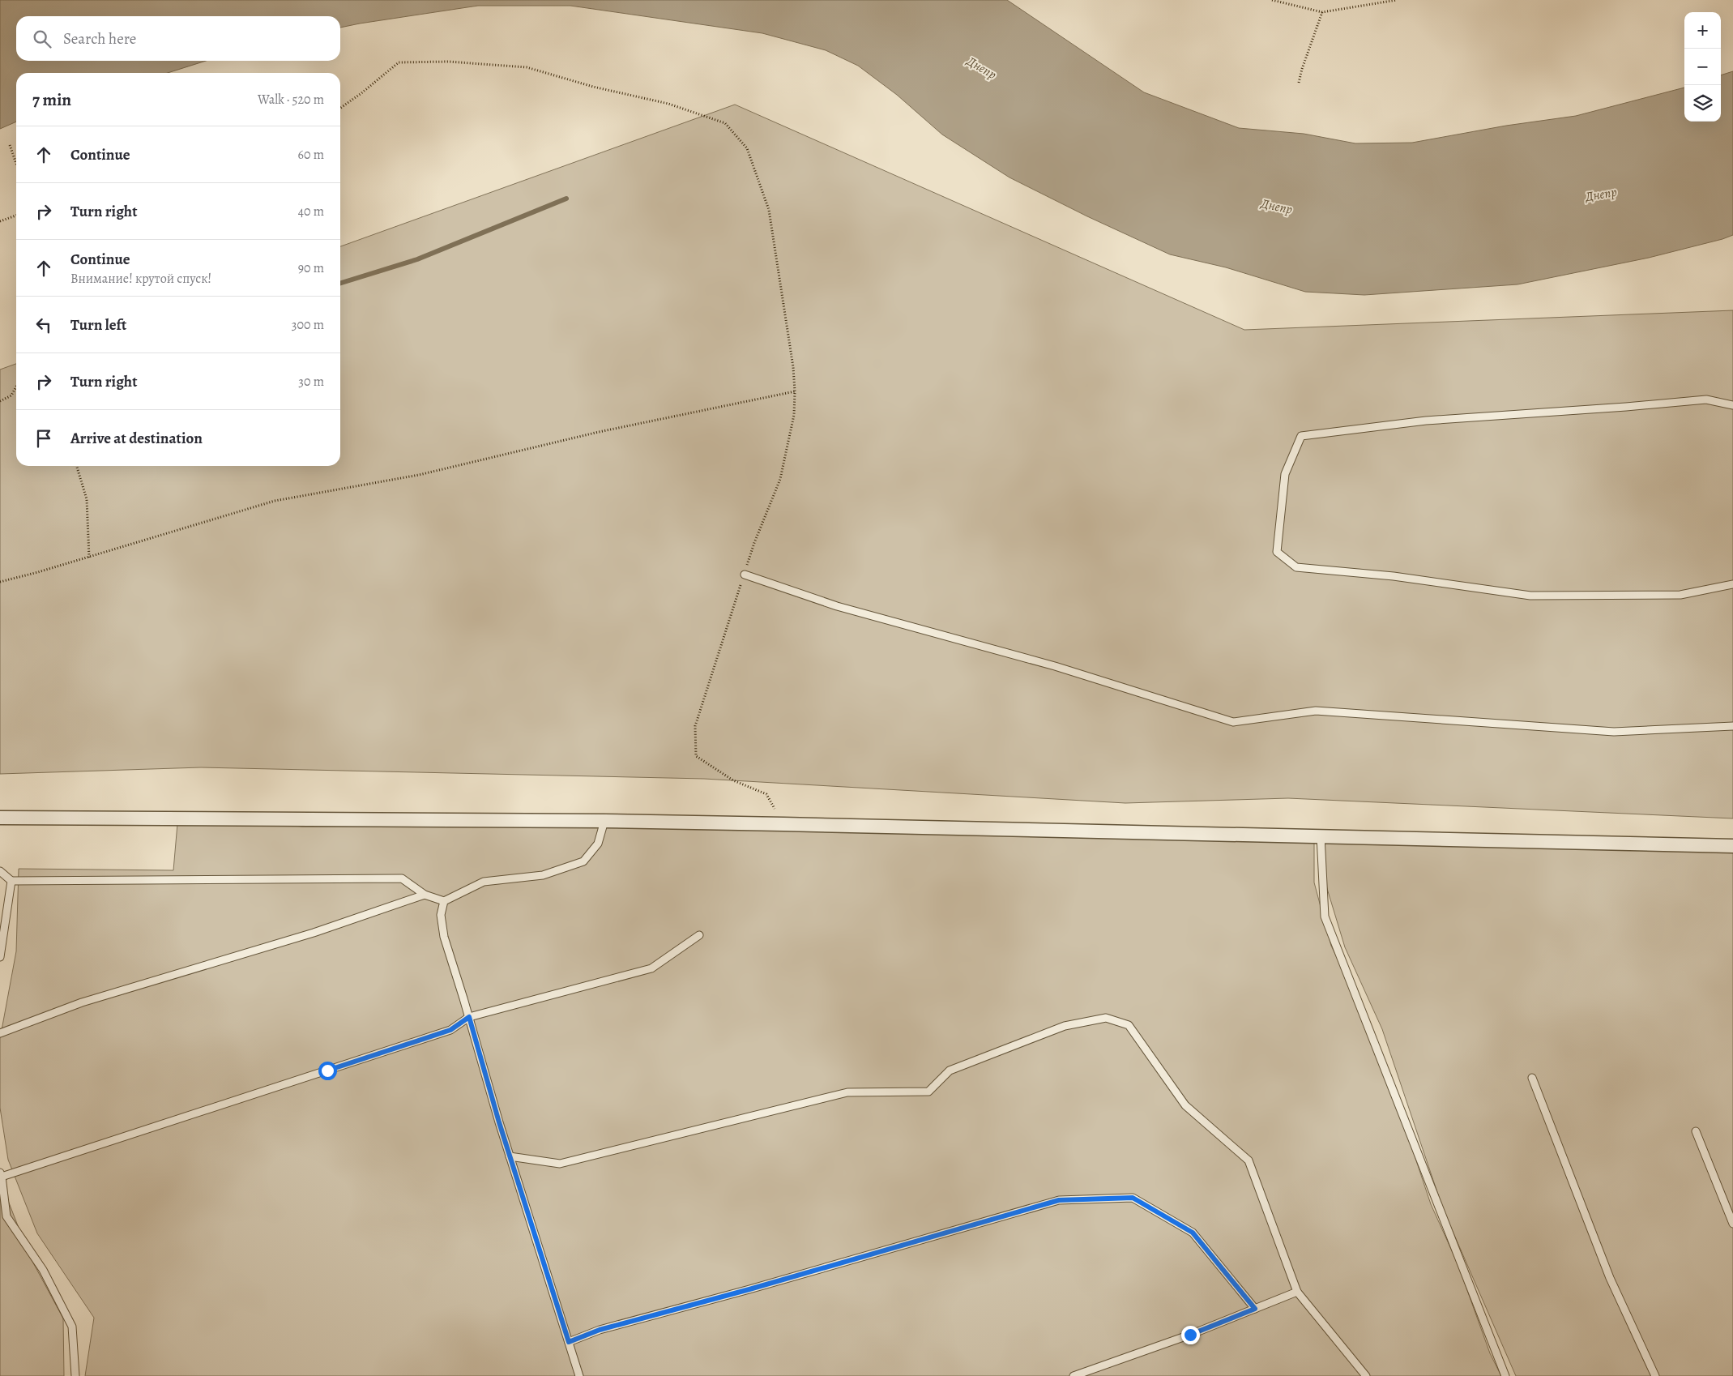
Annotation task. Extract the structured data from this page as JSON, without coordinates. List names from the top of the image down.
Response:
{
  "water": ["Днепр"],
  "page": {
    "map_buttons": ["+", "−"],
    "search": "Search here",
    "heading": ["7 min", "Walk · 520 m"],
    "list": [
      ["Continue", "60 m"],
      ["Turn right", "40 m"],
      ["Continue", "Внимание! крутой спуск!", "90 m"],
      ["Turn left", "300 m"],
      ["Turn right", "30 m"],
      "Arrive at destination"
    ]
  }
}
